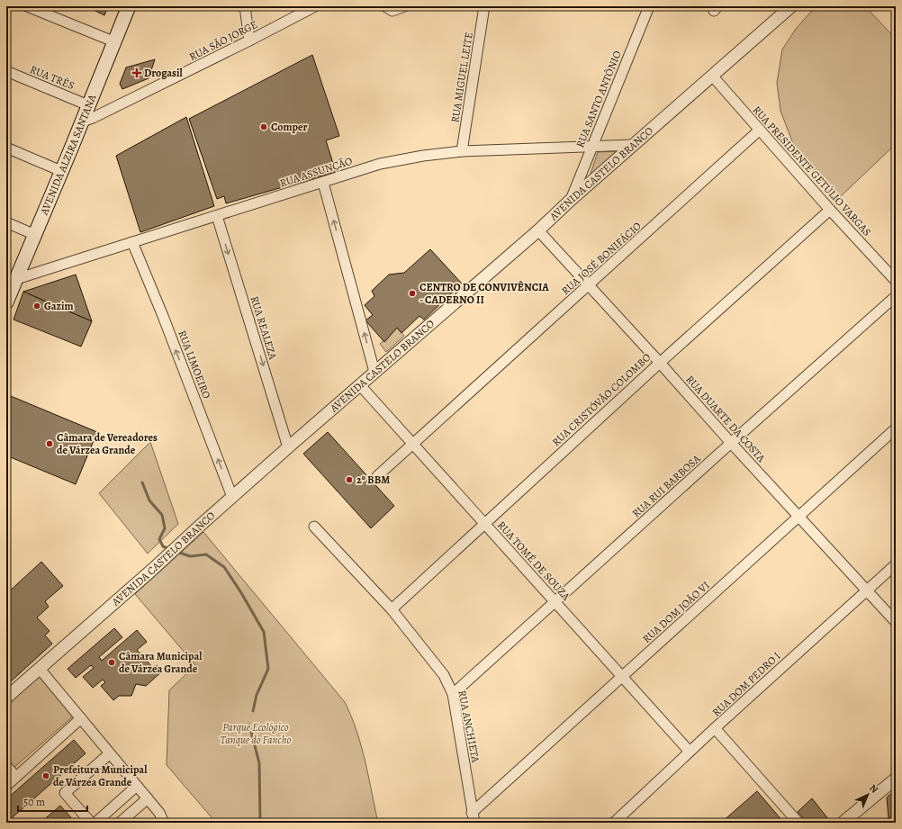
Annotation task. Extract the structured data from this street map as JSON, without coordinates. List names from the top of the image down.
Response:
{
  "streets": {
    "main road": ["AVENIDA ALZIRA SANTANA"],
    "street": [
      "RUA SÃO JORGE",
      "RUA TRÊS",
      "RUA MIGUEL LEITE",
      "RUA SANTO ANTÔNIO",
      "RUA PRESIDENTE GETÚLIO VARGAS",
      "RUA ASSUNÇÃO",
      "AVENIDA CASTELO BRANCO",
      "RUA JOSÉ BONIFÁCIO",
      "RUA REALEZA",
      "RUA LIMOEIRO",
      "RUA CRISTÓVÃO COLOMBO",
      "RUA DUARTE DA COSTA",
      "RUA RUI BARBOSA",
      "RUA TOMÉ DE SOUZA",
      "RUA DOM JOÃO VI",
      "RUA DOM PEDRO I",
      "RUA ANCHIETA"
    ]
  },
  "crossings": [
    ["RUA SÃO JORGE", "AVENIDA ALZIRA SANTANA"],
    ["RUA TRÊS", "AVENIDA ALZIRA SANTANA"],
    ["RUA MIGUEL LEITE", "RUA ASSUNÇÃO"],
    ["RUA SANTO ANTÔNIO", "RUA ASSUNÇÃO"],
    ["RUA SANTO ANTÔNIO", "AVENIDA CASTELO BRANCO"],
    ["AVENIDA ALZIRA SANTANA", "RUA ASSUNÇÃO"],
    ["RUA PRESIDENTE GETÚLIO VARGAS", "AVENIDA CASTELO BRANCO"],
    ["RUA PRESIDENTE GETÚLIO VARGAS", "RUA JOSÉ BONIFÁCIO"],
    ["RUA PRESIDENTE GETÚLIO VARGAS", "RUA CRISTÓVÃO COLOMBO"],
    ["RUA ASSUNÇÃO", "AVENIDA CASTELO BRANCO"],
    ["RUA ASSUNÇÃO", "RUA REALEZA"],
    ["RUA ASSUNÇÃO", "RUA LIMOEIRO"],
    ["AVENIDA CASTELO BRANCO", "RUA REALEZA"],
    ["AVENIDA CASTELO BRANCO", "RUA LIMOEIRO"],
    ["AVENIDA CASTELO BRANCO", "RUA DUARTE DA COSTA"],
    ["AVENIDA CASTELO BRANCO", "RUA TOMÉ DE SOUZA"],
    ["RUA JOSÉ BONIFÁCIO", "RUA DUARTE DA COSTA"],
    ["RUA JOSÉ BONIFÁCIO", "RUA TOMÉ DE SOUZA"],
    ["RUA CRISTÓVÃO COLOMBO", "RUA DUARTE DA COSTA"],
    ["RUA CRISTÓVÃO COLOMBO", "RUA TOMÉ DE SOUZA"],
    ["RUA CRISTÓVÃO COLOMBO", "RUA ANCHIETA"],
    ["RUA DUARTE DA COSTA", "RUA RUI BARBOSA"],
    ["RUA DUARTE DA COSTA", "RUA DOM JOÃO VI"],
    ["RUA DUARTE DA COSTA", "RUA DOM PEDRO I"],
    ["RUA RUI BARBOSA", "RUA TOMÉ DE SOUZA"],
    ["RUA RUI BARBOSA", "RUA ANCHIETA"],
    ["RUA TOMÉ DE SOUZA", "RUA DOM JOÃO VI"],
    ["RUA TOMÉ DE SOUZA", "RUA DOM PEDRO I"],
    ["RUA DOM JOÃO VI", "RUA ANCHIETA"]
  ],
  "one_way": ["RUA REALEZA", "RUA LIMOEIRO"],
  "parks": ["Parque Ecológico Tanque do Fancho"],
  "places": {
    "health": ["Drogasil"],
    "other": [
      "Comper",
      "CENTRO DE CONVIVÊNCIA - CADERNO II",
      "Gazim",
      "Câmara de Vereadores de Várzea Grande",
      "2º BBM",
      "Câmara Municipal de Várzea Grande",
      "Prefeitura Municipal de Várzea Grande"
    ]
  },
  "scale_bar": "50 m",
  "north": "top right"
}
